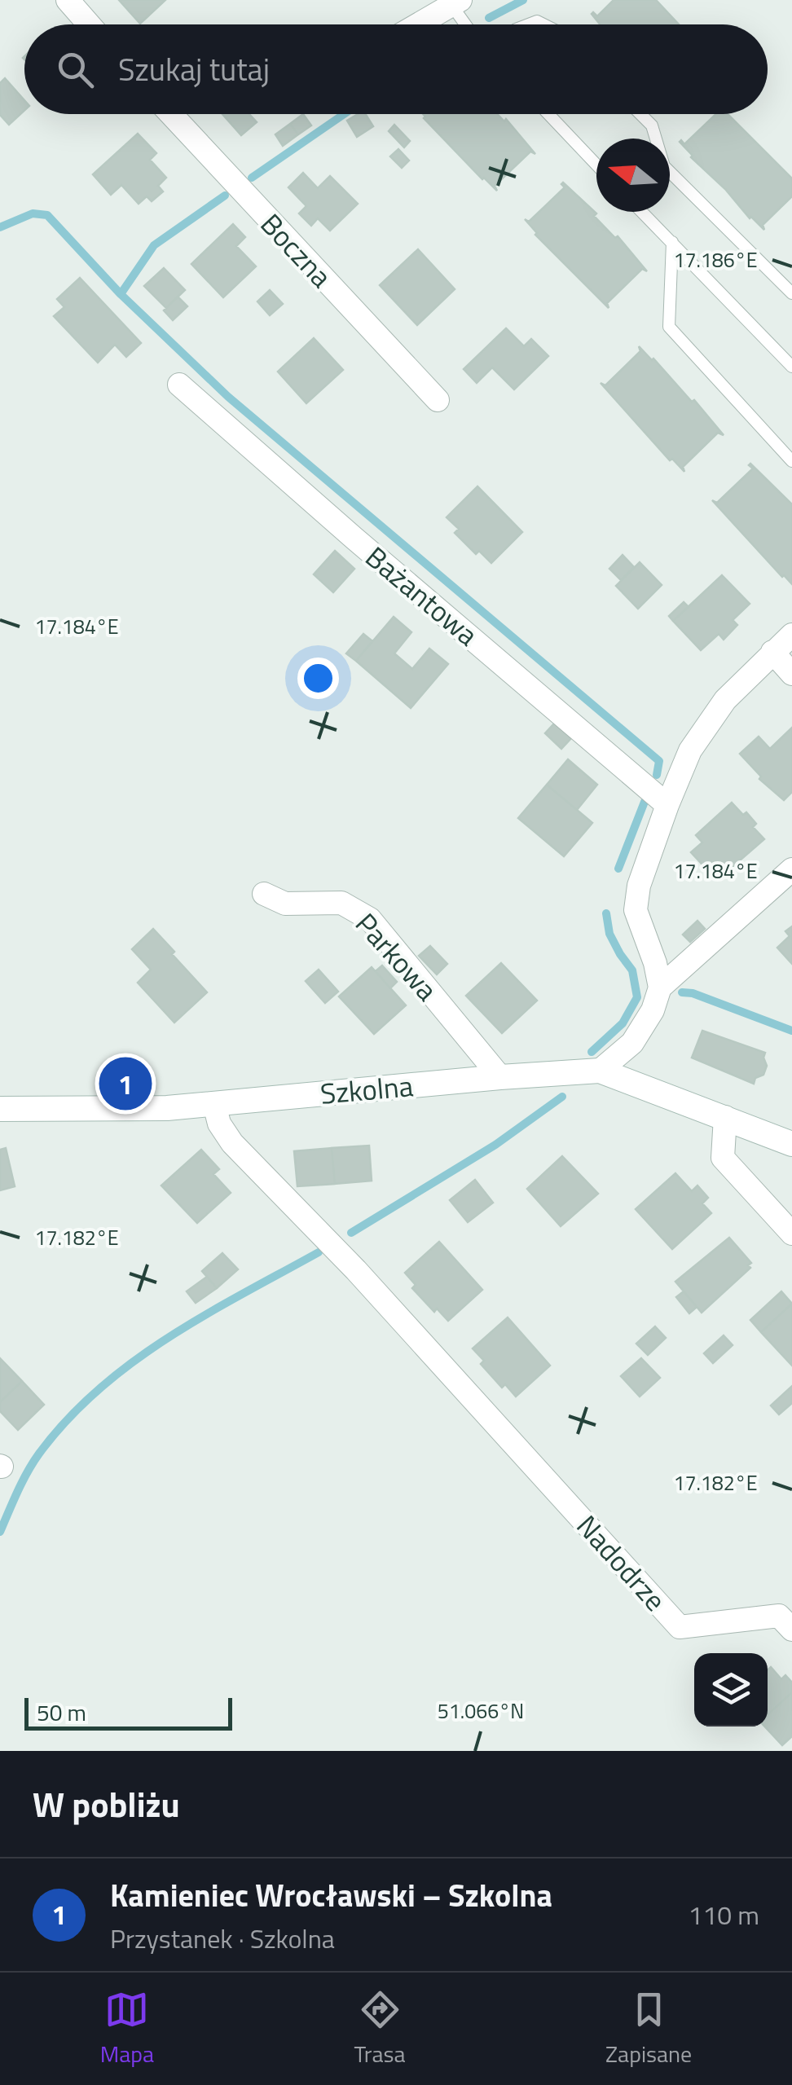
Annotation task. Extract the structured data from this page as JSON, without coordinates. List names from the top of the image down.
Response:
{
  "streets": {
    "street": [
      "Boczna",
      "Bażantowa",
      "Parkowa",
      "Szkolna",
      "Nadodrze"
    ]
  },
  "crossings": [
    ["Parkowa", "Szkolna"],
    ["Szkolna", "Nadodrze"]
  ],
  "scale_bar": "50 m",
  "north": "left",
  "page": {
    "search": "Szukaj tutaj",
    "pins": "1",
    "scale": "50 m",
    "heading": "W pobliżu",
    "list": [
      {
        "mark": "1",
        "name": "Kamieniec Wrocławski – Szkolna",
        "note": "Przystanek · Szkolna",
        "value": "110 m"
      }
    ],
    "nav": ["Mapa", "Trasa", "Zapisane"]
  },
  "coordinates": [
    "17.186°E",
    "17.184°E",
    "17.182°E",
    "51.066°N"
  ]
}
